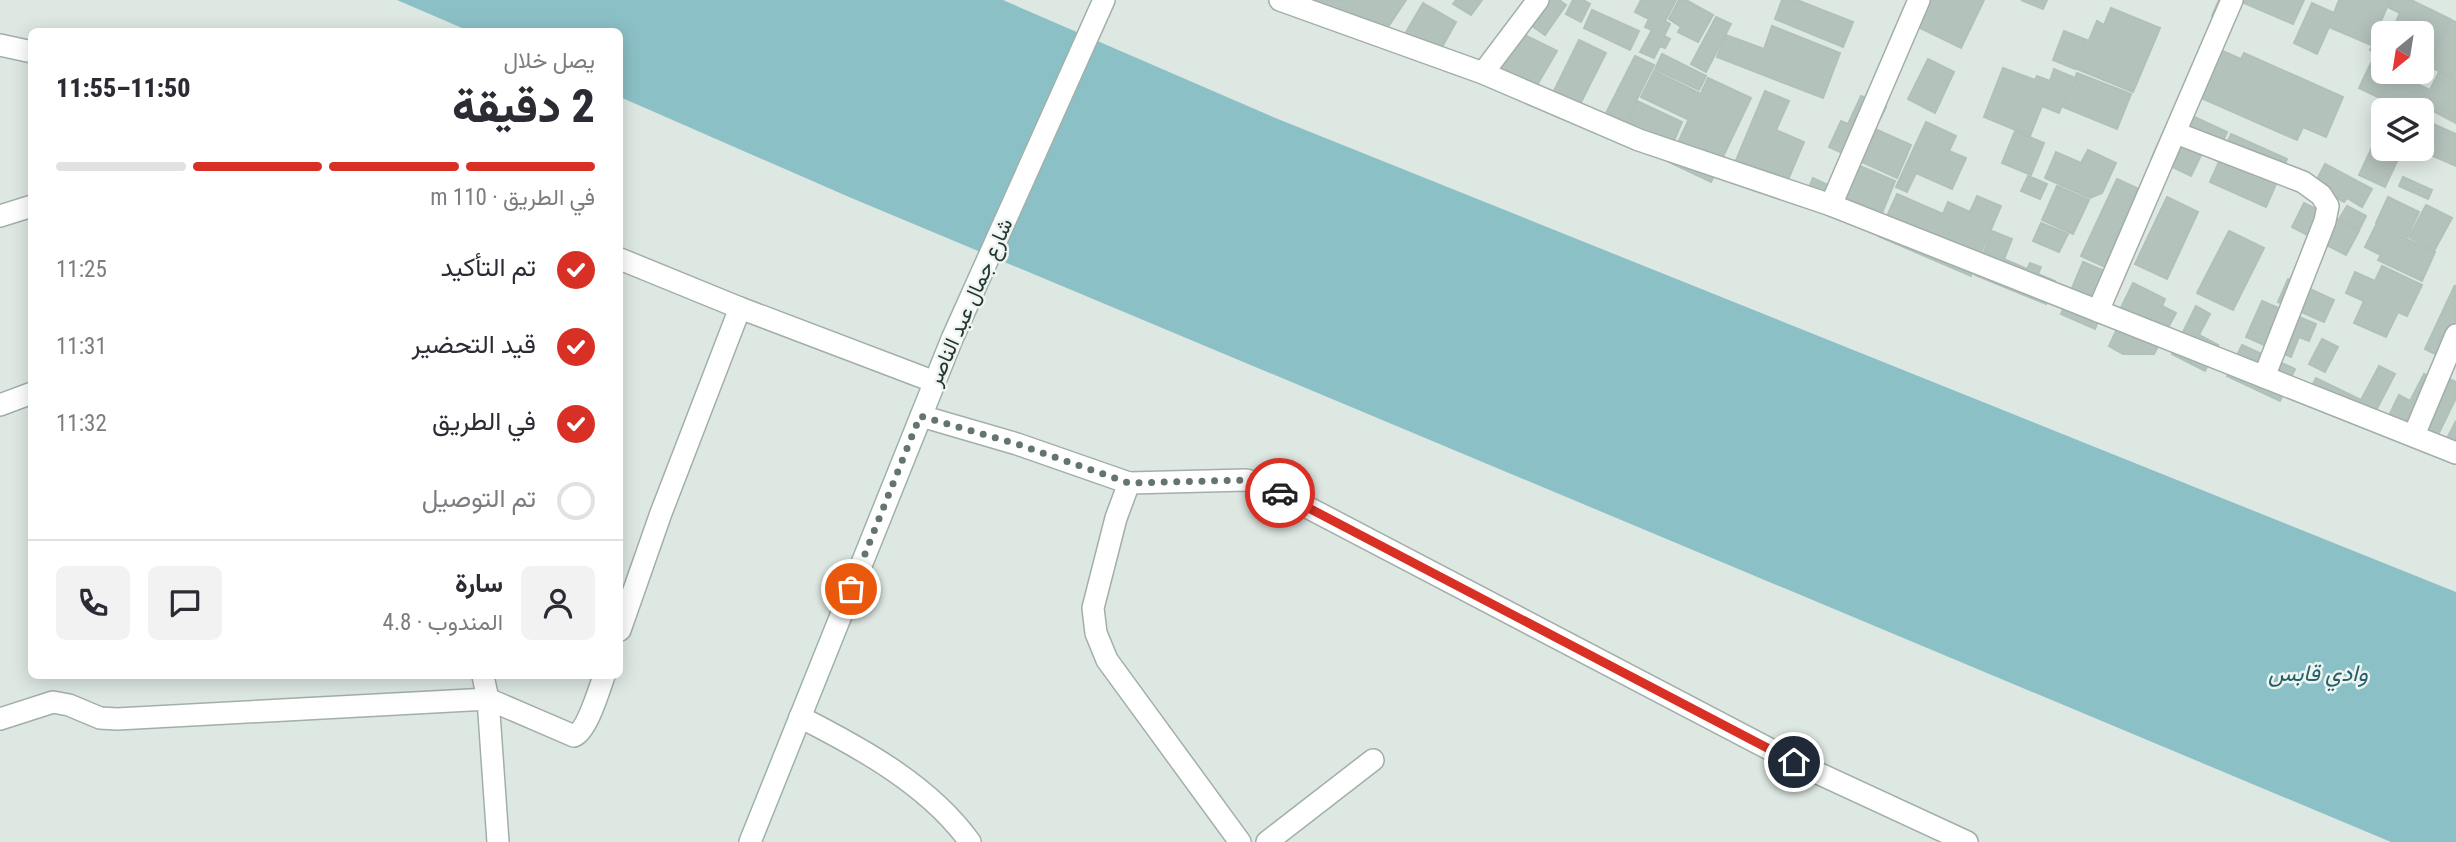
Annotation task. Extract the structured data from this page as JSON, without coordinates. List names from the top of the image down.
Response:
{
  "streets": {
    "street": ["شارع جمال عبد الناصر"]
  },
  "water": ["وادي قابس"],
  "north": "bottom left",
  "page": {
    "heading": ["2 دقيقة", "يصل خلال", "11:50–11:55"],
    "panel": ["سارة", "المندوب · 4.8"],
    "bar": "في الطريق · 110 m",
    "list": [
      ["تم التأكيد", "11:25"],
      ["قيد التحضير", "11:31"],
      ["في الطريق", "11:32"],
      "تم التوصيل"
    ]
  }
}
